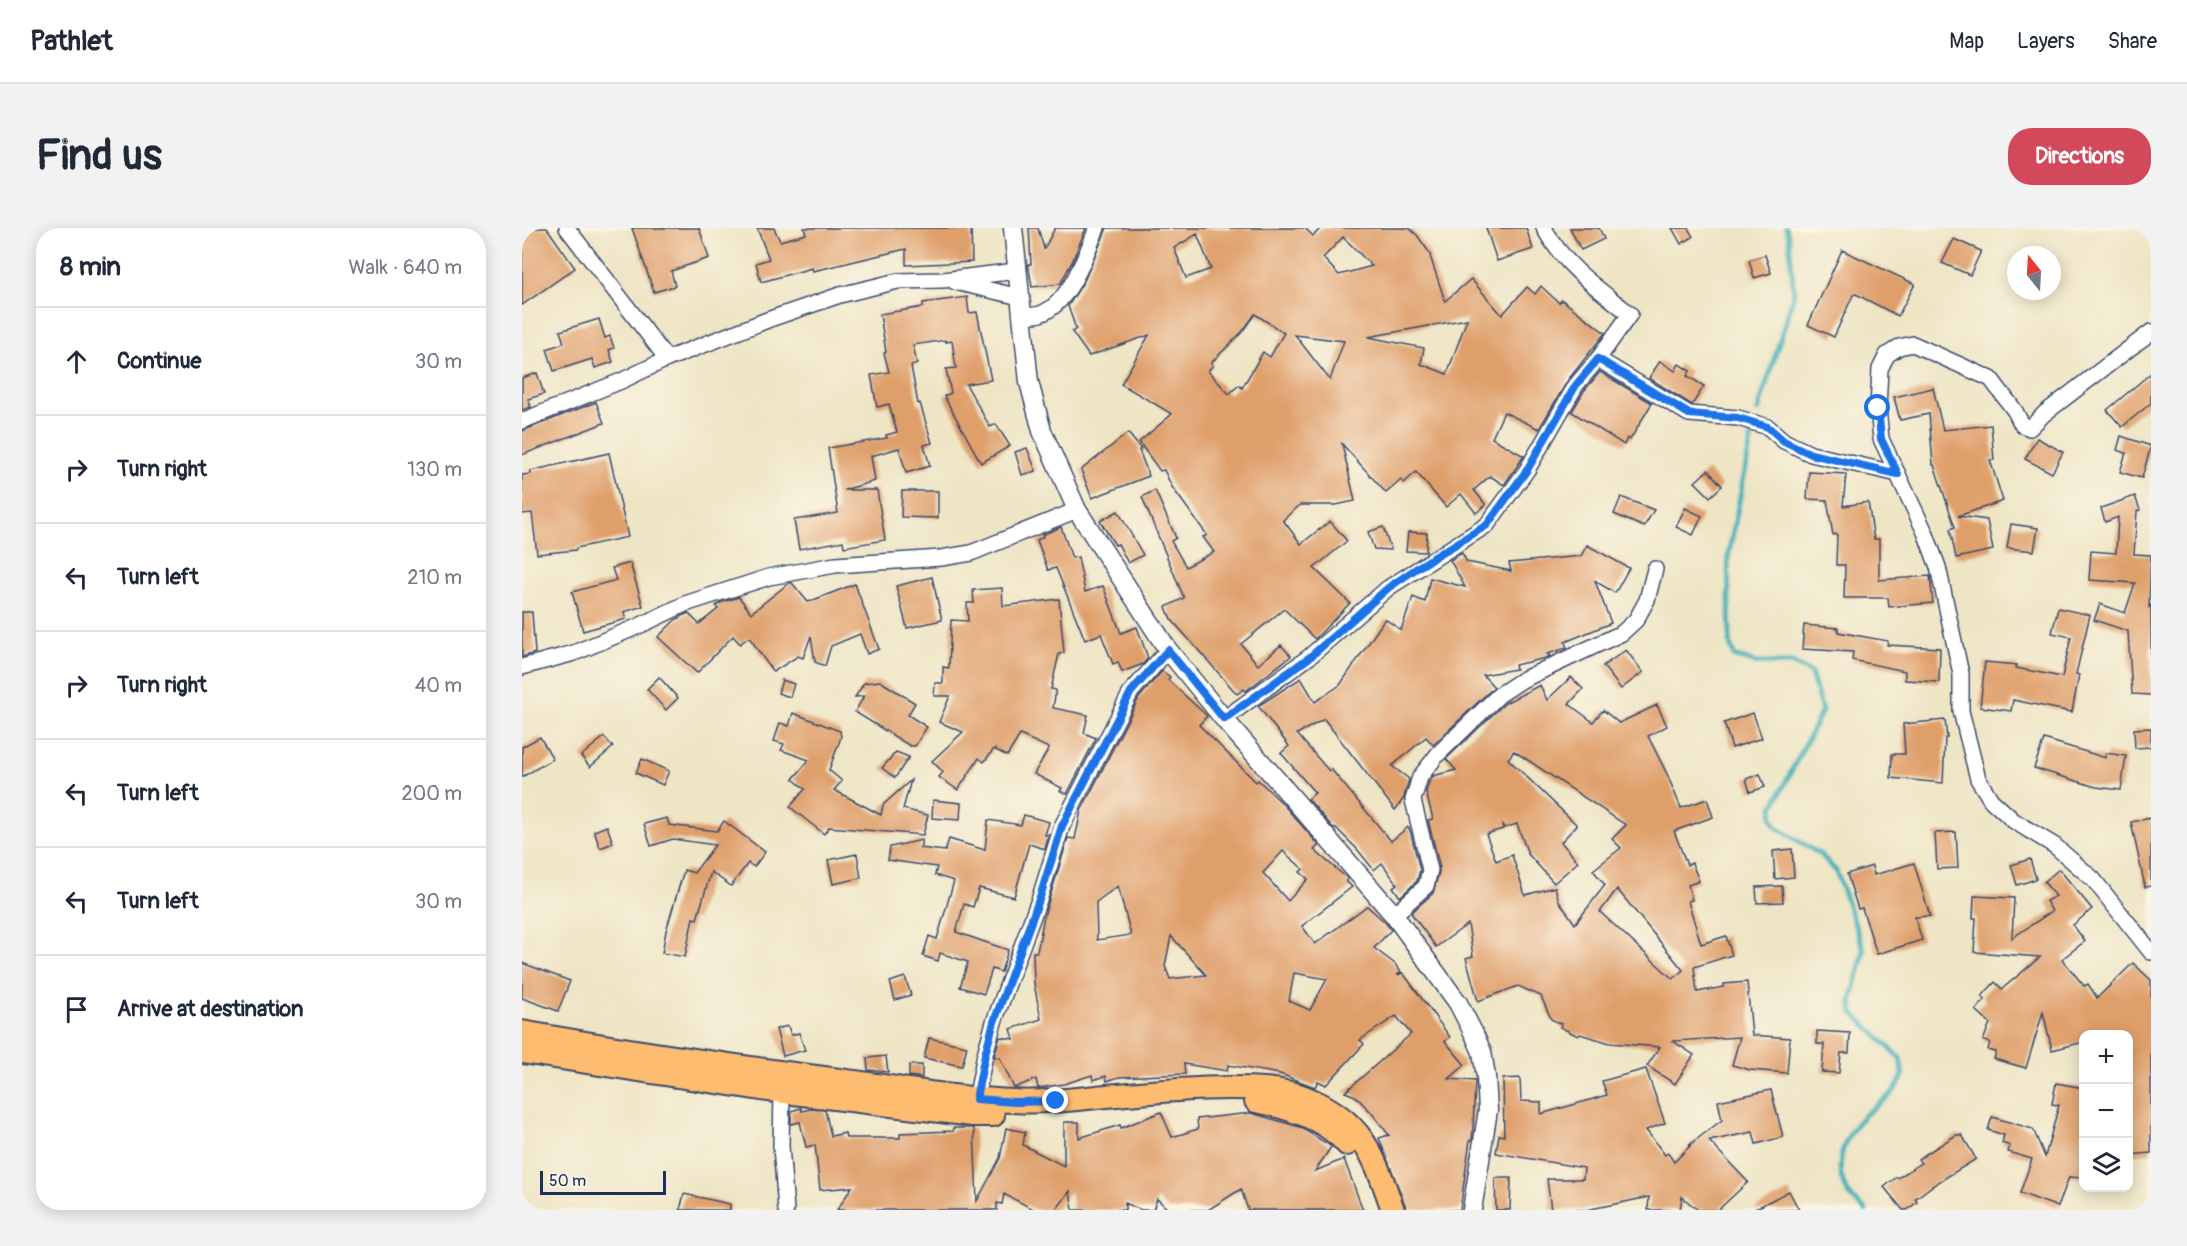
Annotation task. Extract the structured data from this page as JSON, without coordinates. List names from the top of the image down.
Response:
{
  "scale_bar": "50 m",
  "north": "top",
  "page": {
    "header": "Pathlet",
    "nav": ["Map", "Layers", "Share"],
    "buttons": "Directions",
    "title": "Find us",
    "heading": ["8 min", "Walk · 640 m"],
    "list": [
      ["Continue", "30 m"],
      ["Turn right", "130 m"],
      ["Turn left", "210 m"],
      ["Turn right", "40 m"],
      ["Turn left", "200 m"],
      ["Turn left", "30 m"],
      "Arrive at destination"
    ],
    "map_buttons": ["+", "−"],
    "scale": "50 m"
  }
}
